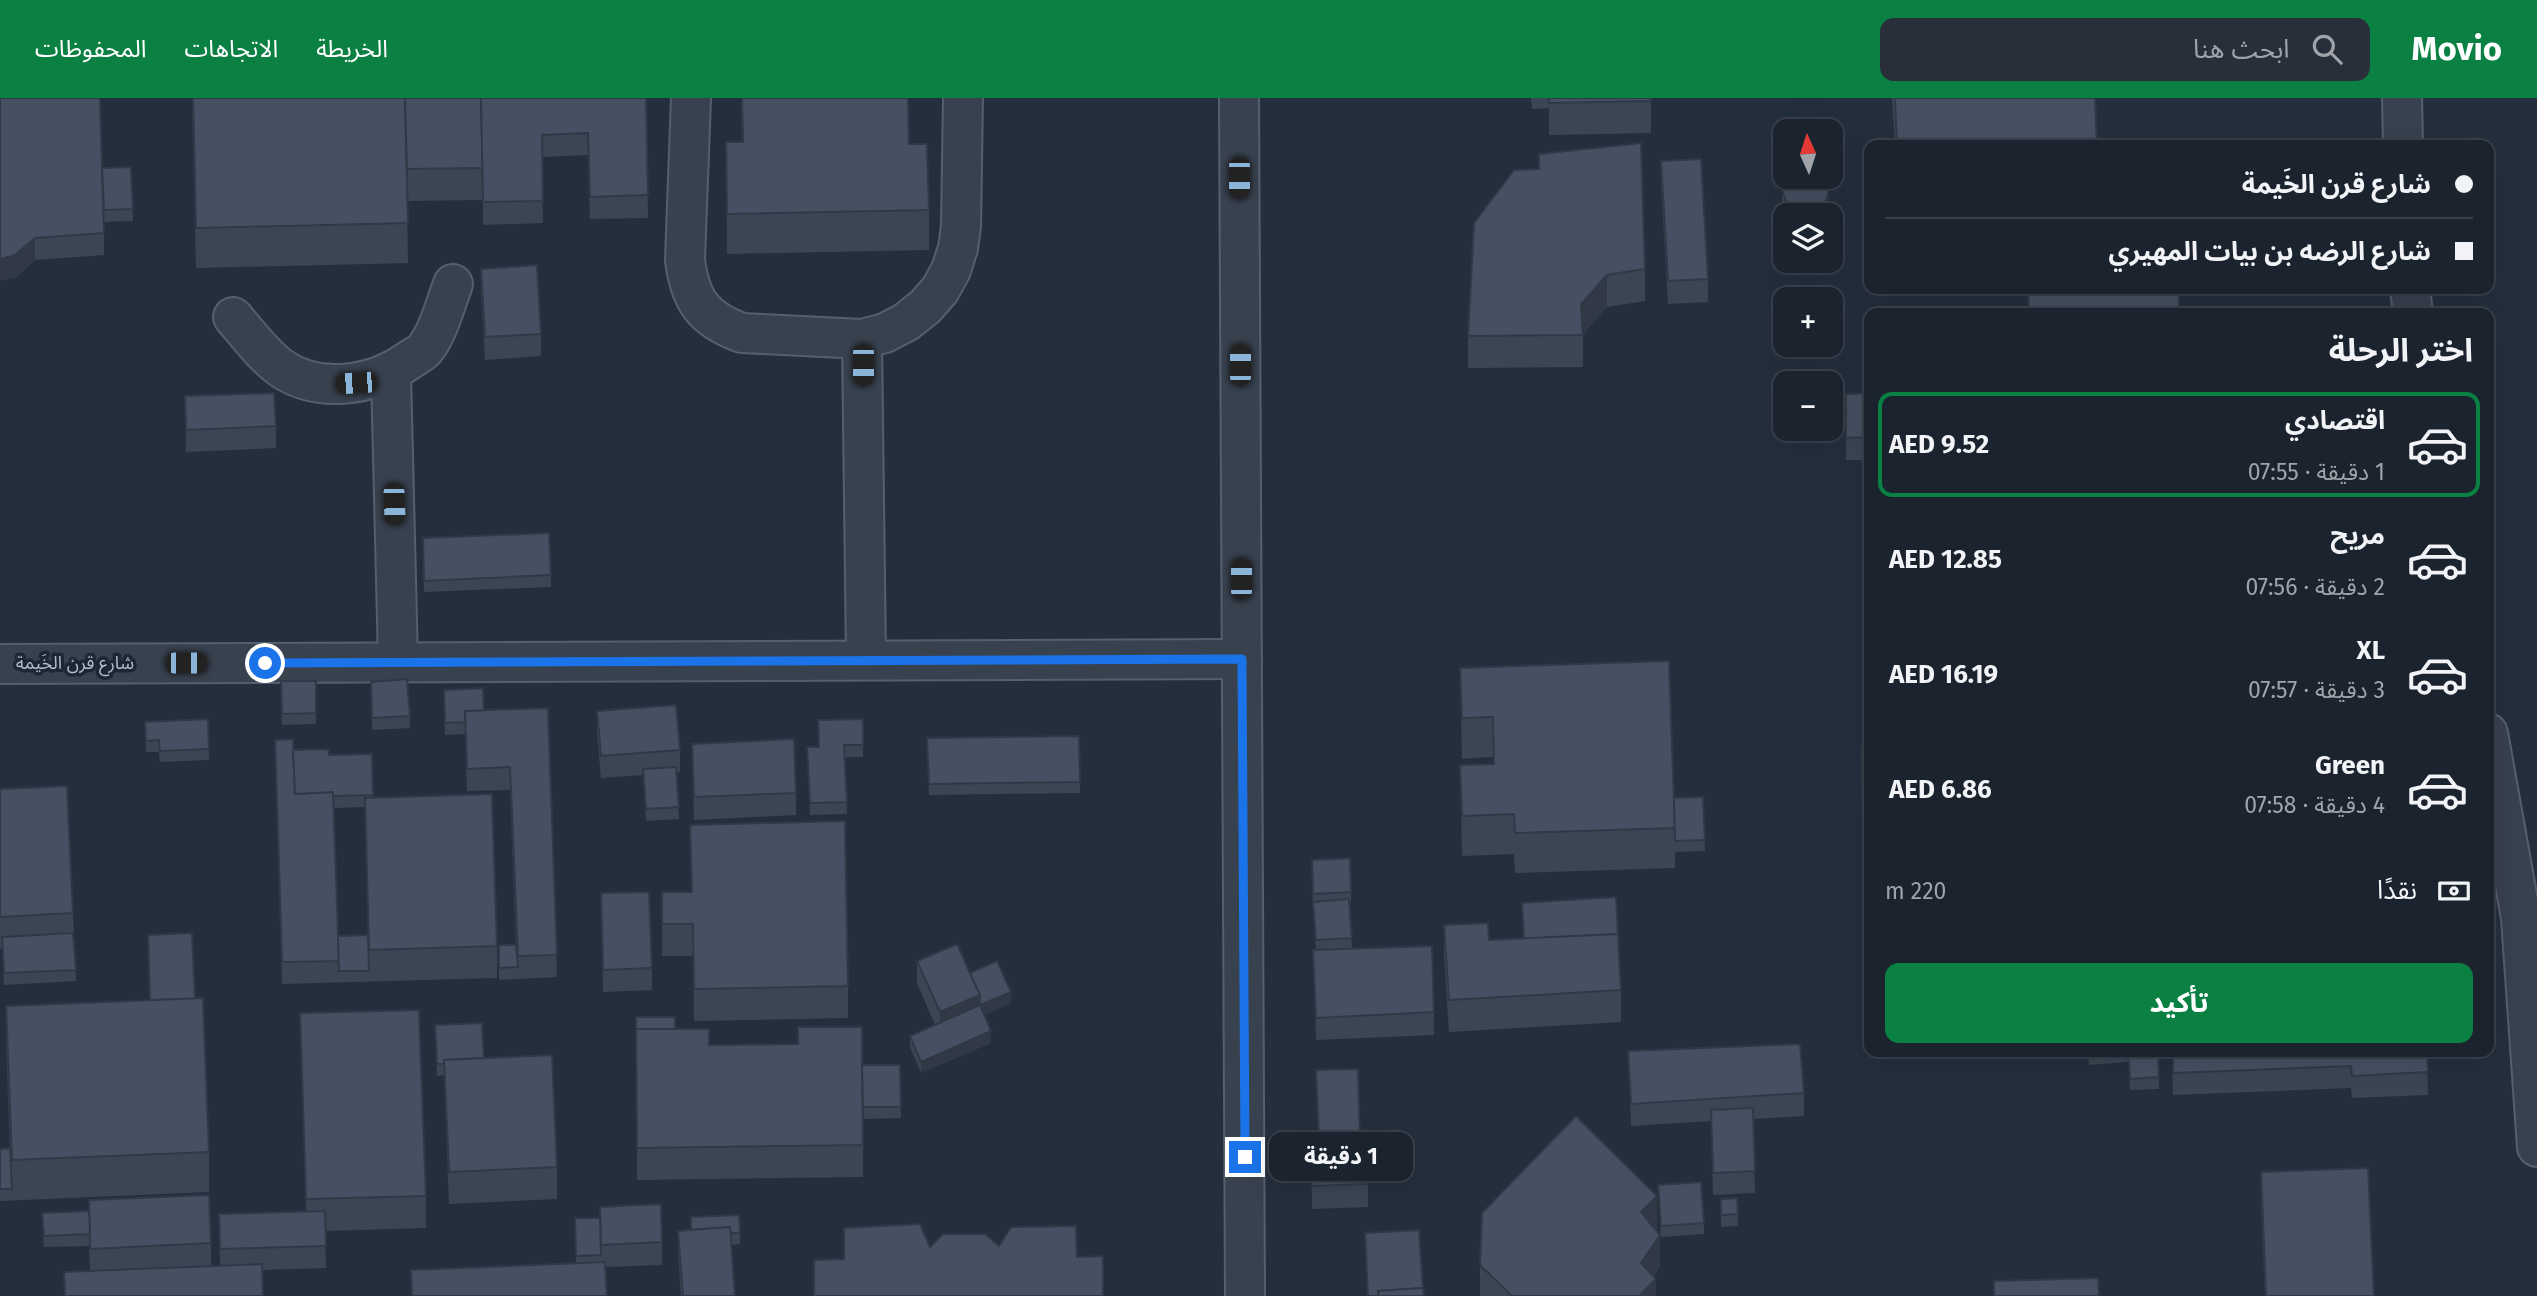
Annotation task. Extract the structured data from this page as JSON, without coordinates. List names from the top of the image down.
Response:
{
  "streets": {
    "street": ["شارع قرن الخَيمة"]
  },
  "north": "top",
  "page": {
    "header": "Movio",
    "search": "ابحث هنا",
    "nav": ["الخريطة", "الاتجاهات", "المحفوظات"],
    "map_buttons": ["+", "−"],
    "banner": ["شارع قرن الخَيمة", "شارع الرضه بن بيات المهيري"],
    "heading": "اختر الرحلة",
    "list": [
      {
        "name": "اقتصادي",
        "note": "1 دقيقة · 07:55",
        "value": "AED 9.52"
      },
      {
        "name": "مريح",
        "note": "2 دقيقة · 07:56",
        "value": "AED 12.85"
      },
      {
        "name": "XL",
        "note": "3 دقيقة · 07:57",
        "value": "AED 16.19"
      },
      {
        "name": "Green",
        "note": "4 دقيقة · 07:58",
        "value": "AED 6.86"
      }
    ],
    "pay": ["نقدًا", "220 m"],
    "buttons": "تأكيد",
    "bubble": "1 دقيقة"
  }
}
